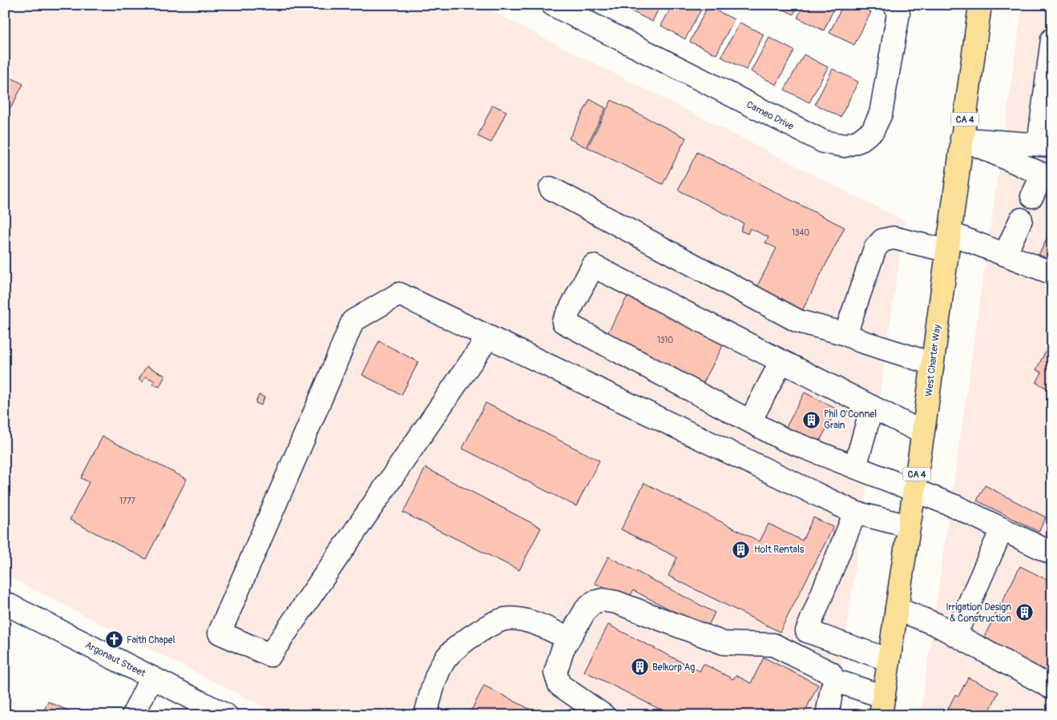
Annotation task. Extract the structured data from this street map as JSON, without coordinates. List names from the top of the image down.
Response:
{
  "streets": {
    "highway": ["CA 4", "West Charter Way"],
    "street": ["Cameo Drive", "Argonaut Street"]
  },
  "places": {
    "building": [
      "Phil O'Connel Grain",
      "Holt Rentals",
      "Irrigation Design & Construction",
      "Belkorp Ag"
    ],
    "church": ["Faith Chapel"]
  },
  "house_numbers": ["1340", "1310", "1777"]
}
